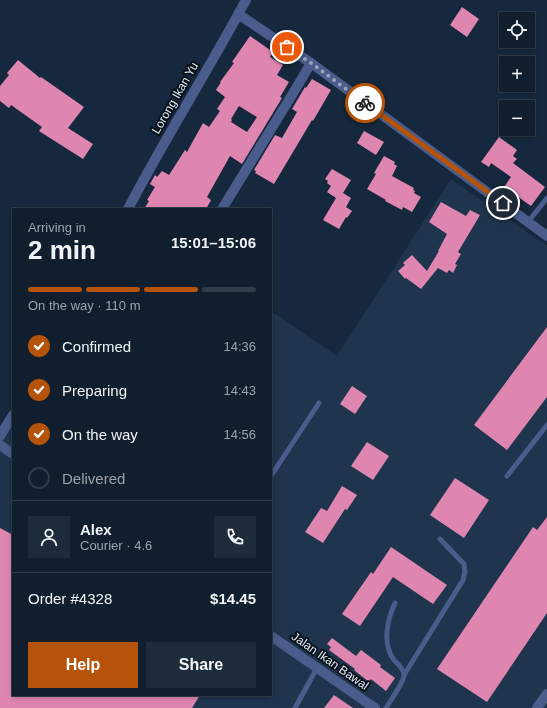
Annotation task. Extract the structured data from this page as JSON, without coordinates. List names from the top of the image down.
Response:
{
  "streets": {
    "street": ["Lorong Ikan Yu", "Jalan Ikan Bawal"]
  },
  "page": {
    "map_buttons": ["+", "−"],
    "heading": ["2 min", "Arriving in", "15:01–15:06"],
    "panel": [
      "Alex",
      "Courier · 4.6",
      "Order #4328",
      "$14.45"
    ],
    "bar": "On the way · 110 m",
    "list": [
      ["Confirmed", "14:36"],
      ["Preparing", "14:43"],
      ["On the way", "14:56"],
      "Delivered"
    ],
    "buttons": ["Help", "Share"]
  }
}
